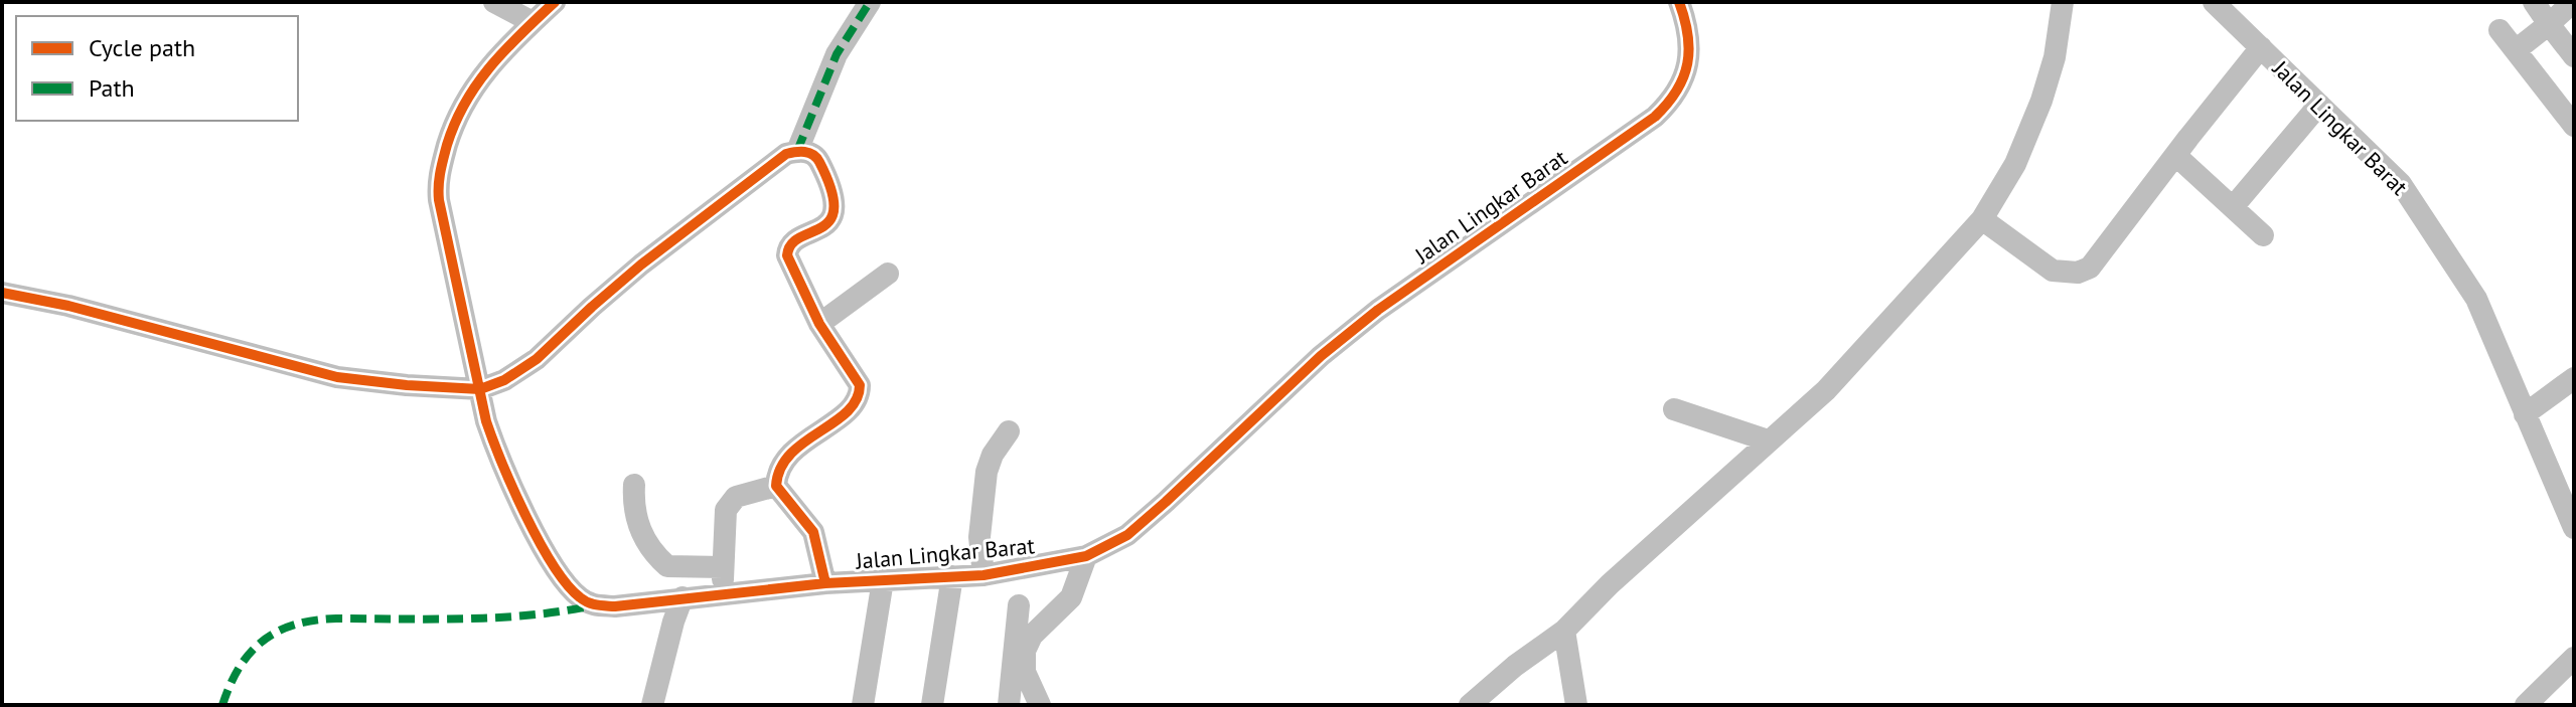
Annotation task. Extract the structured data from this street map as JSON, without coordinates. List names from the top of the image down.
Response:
{
  "streets": {
    "street": ["Jalan Lingkar Barat"]
  },
  "legend": ["Cycle path", "Path"]
}
